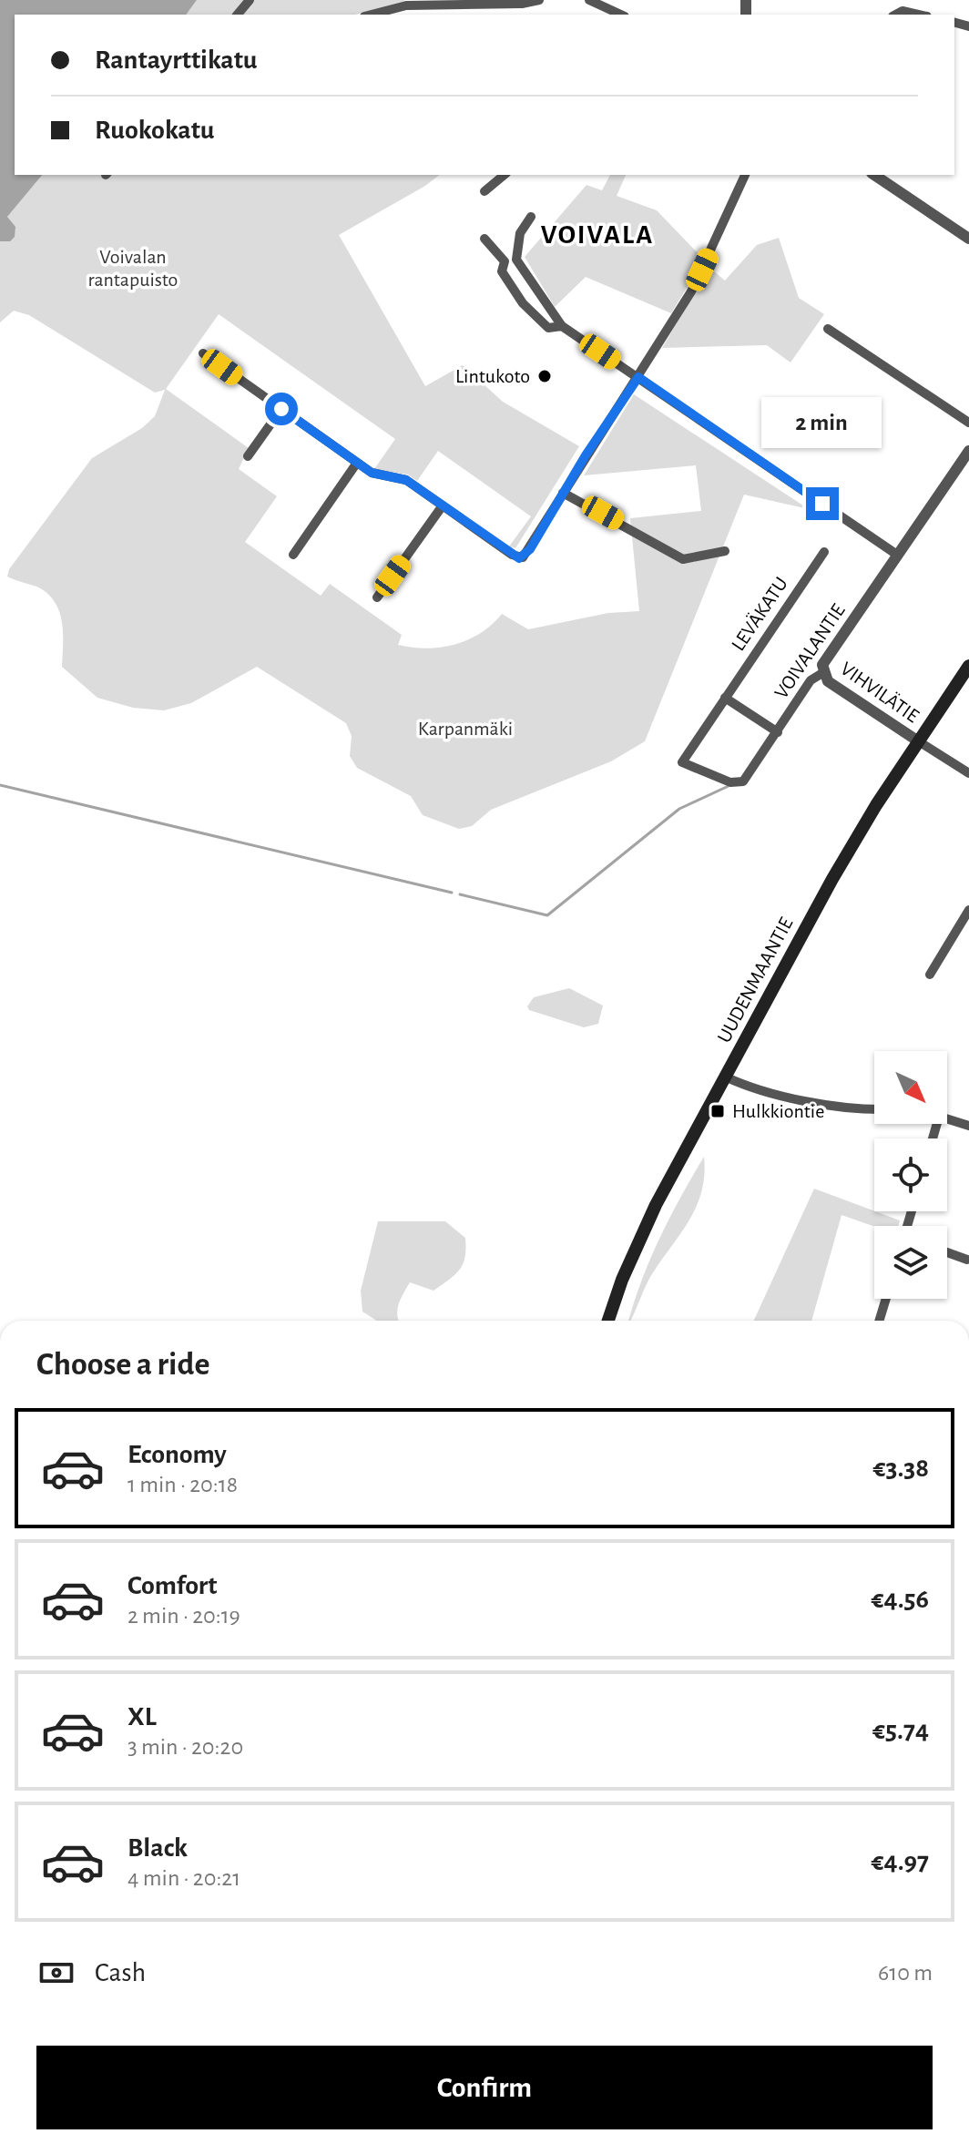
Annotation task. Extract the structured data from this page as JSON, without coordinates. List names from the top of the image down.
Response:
{
  "streets": {
    "main road": ["UUDENMAANTIE"],
    "street": ["LEVÄKATU", "VOIVALANTIE", "VIHVILÄTIE"]
  },
  "crossings": [
    ["LEVÄKATU", "VOIVALANTIE"],
    ["VOIVALANTIE", "VIHVILÄTIE"],
    ["VIHVILÄTIE", "UUDENMAANTIE"]
  ],
  "districts": ["VOIVALA"],
  "parks": ["Voivalan rantapuisto", "Karpanmäki"],
  "places": {
    "other": ["Lintukoto"],
    "transit": ["Hulkkiontie"]
  },
  "north": "bottom right",
  "page": {
    "banner": ["Rantayrttikatu", "Ruokokatu"],
    "bubble": "2 min",
    "heading": "Choose a ride",
    "list": [
      {
        "name": "Economy",
        "note": "1 min · 20:18",
        "value": "€3.38"
      },
      {
        "name": "Comfort",
        "note": "2 min · 20:19",
        "value": "€4.56"
      },
      {
        "name": "XL",
        "note": "3 min · 20:20",
        "value": "€5.74"
      },
      {
        "name": "Black",
        "note": "4 min · 20:21",
        "value": "€4.97"
      }
    ],
    "pay": ["Cash", "610 m"],
    "buttons": "Confirm"
  }
}
